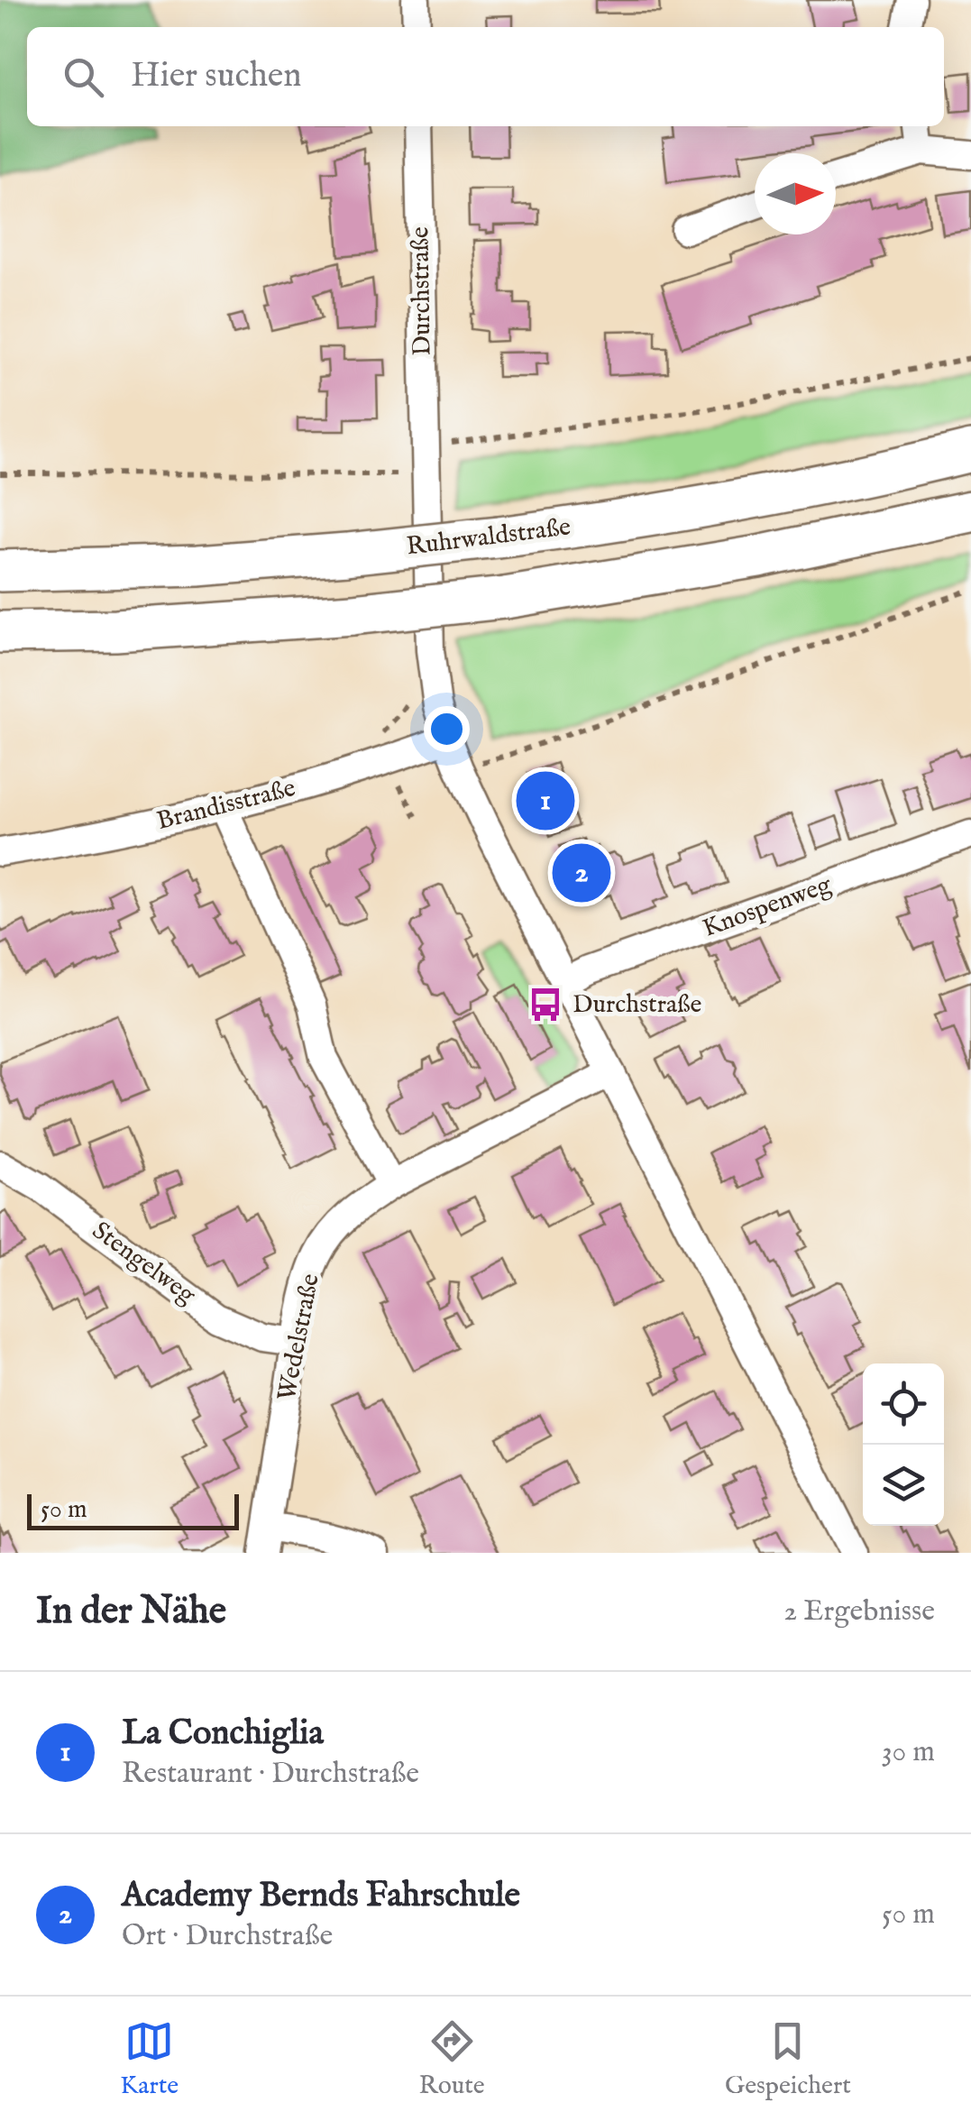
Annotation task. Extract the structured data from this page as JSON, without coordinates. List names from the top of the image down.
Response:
{
  "streets": {
    "highway": ["Ruhrwaldstraße"],
    "street": [
      "Durchstraße",
      "Brandisstraße",
      "Knospenweg",
      "Stengelweg",
      "Wedelstraße"
    ]
  },
  "crossings": [
    ["Durchstraße", "Brandisstraße"],
    ["Durchstraße", "Knospenweg"],
    ["Durchstraße", "Wedelstraße"],
    ["Stengelweg", "Wedelstraße"]
  ],
  "places": {
    "bus stop": ["Durchstraße"]
  },
  "scale_bar": "50 m",
  "north": "right",
  "page": {
    "search": "Hier suchen",
    "pins": ["1", "2"],
    "scale": "50 m",
    "heading": ["In der Nähe", "2 Ergebnisse"],
    "list": [
      {
        "mark": "1",
        "name": "La Conchiglia",
        "note": "Restaurant · Durchstraße",
        "value": "30 m"
      },
      {
        "mark": "2",
        "name": "Academy Bernds Fahrschule",
        "note": "Ort · Durchstraße",
        "value": "50 m"
      }
    ],
    "nav": ["Karte", "Route", "Gespeichert"]
  }
}
